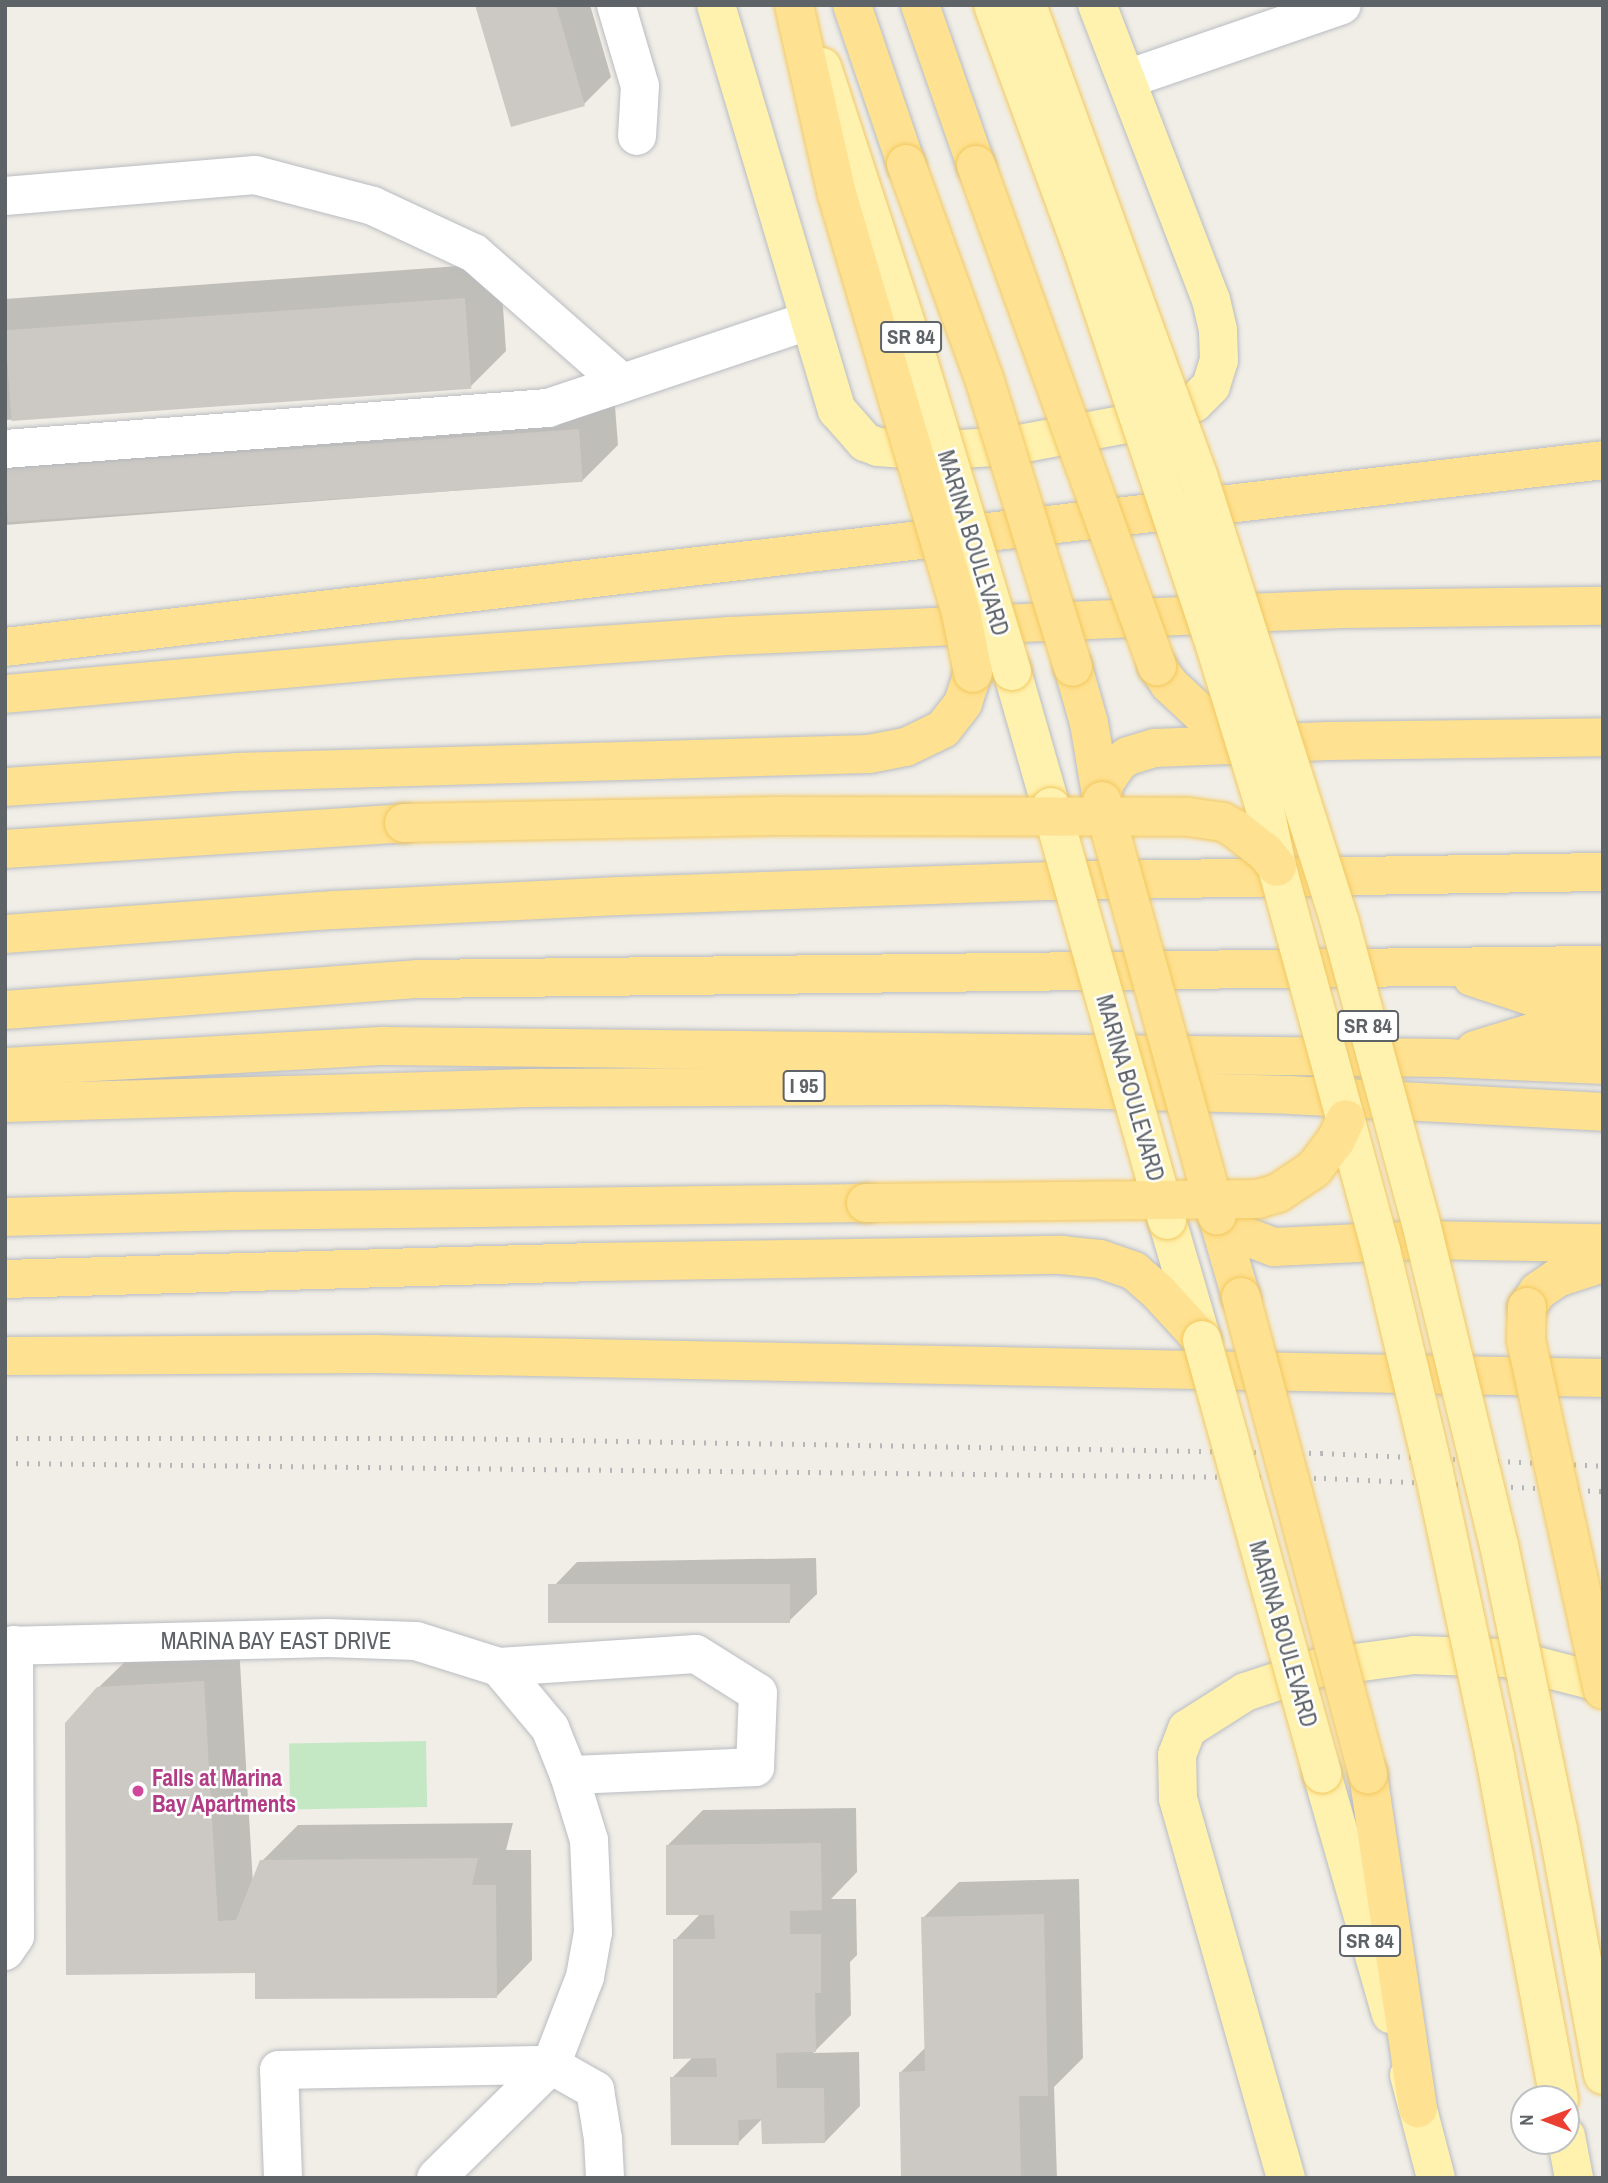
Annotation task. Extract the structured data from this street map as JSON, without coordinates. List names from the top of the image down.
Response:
{
  "streets": {
    "highway": ["I 95"],
    "main road": ["SR 84", "MARINA BOULEVARD"],
    "street": ["MARINA BAY EAST DRIVE"]
  },
  "places": ["Falls at Marina Bay Apartments"],
  "north": "left"
}
